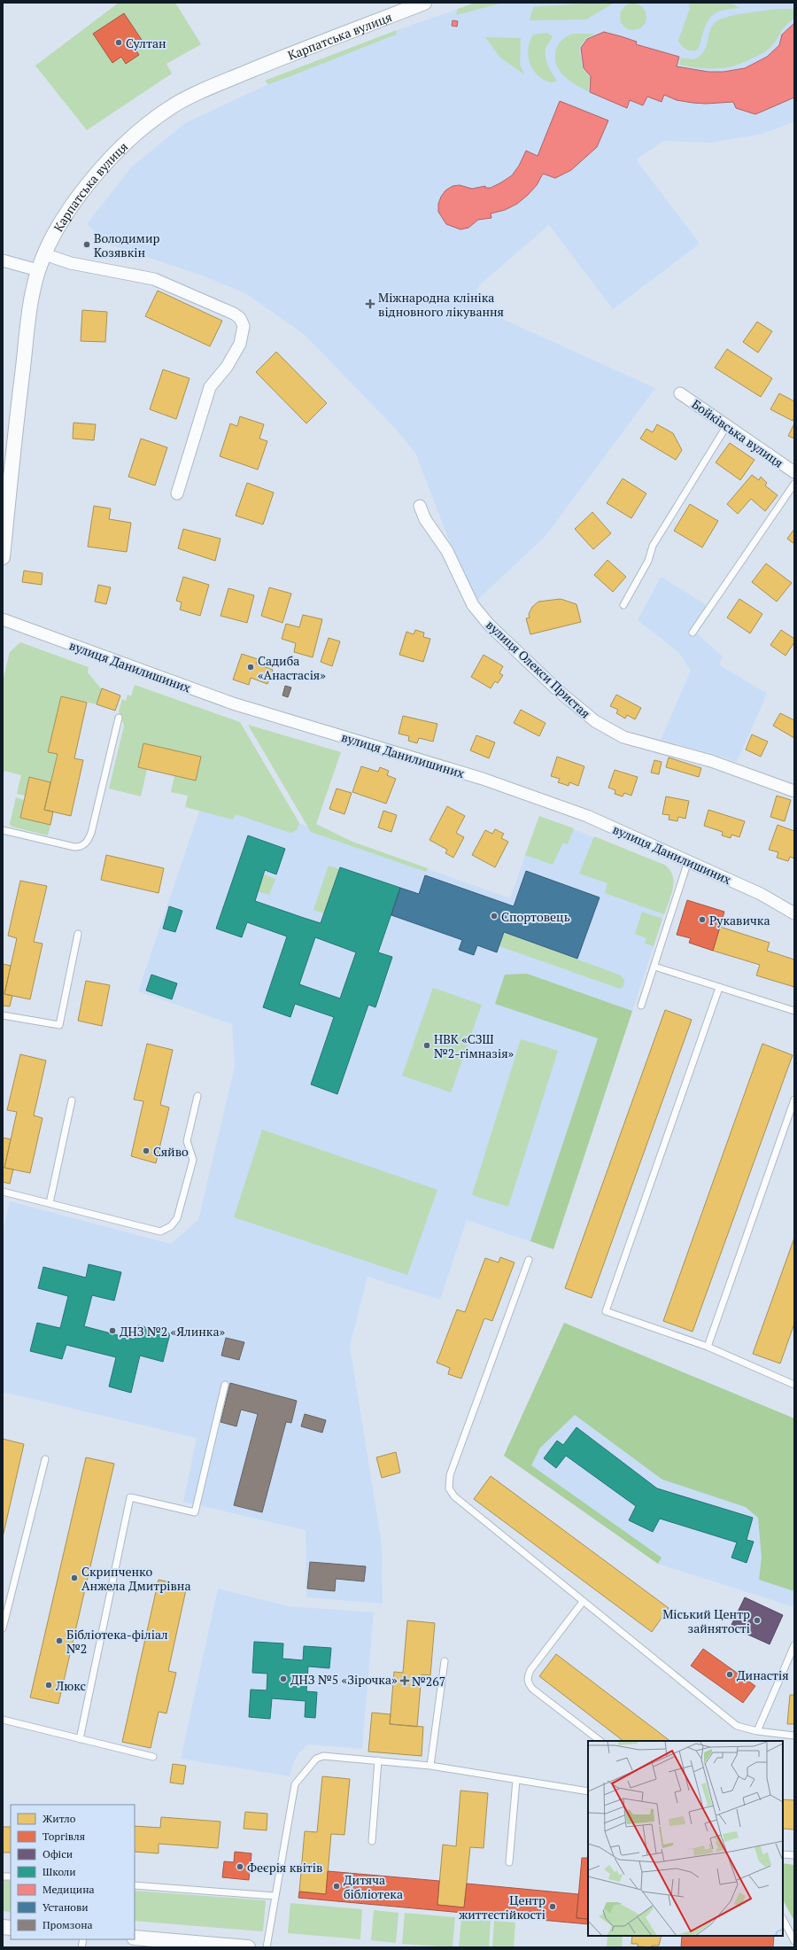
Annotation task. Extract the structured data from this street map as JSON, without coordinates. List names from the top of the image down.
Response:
{
  "streets": {
    "street": [
      "Карпатська вулиця",
      "Бойківська вулиця",
      "вулиця Данилишиних",
      "вулиця Олекси Пристая"
    ]
  },
  "places": {
    "other": [
      "Султан",
      "Володимир Козявкін",
      "Садиба «Анастасія»",
      "Спортовець",
      "Рукавичка",
      "НВК «СЗШ №2-гімназія»",
      "Сяйво",
      "ДНЗ №2 «Ялинка»",
      "Скрипченко Анжела Дмитрівна",
      "Міський Центр зайнятості",
      "Бібліотека-філіал №2",
      "Династія",
      "ДНЗ №5 «Зірочка»",
      "Люкс",
      "Феєрія квітів",
      "Дитяча бібліотека",
      "Центр життєстійкості"
    ],
    "health": ["Міжнародна клініка відновного лікування", "№267"]
  },
  "legend": [
    "Житло",
    "Торгівля",
    "Офіси",
    "Школи",
    "Медицина",
    "Установи",
    "Промзона"
  ]
}
